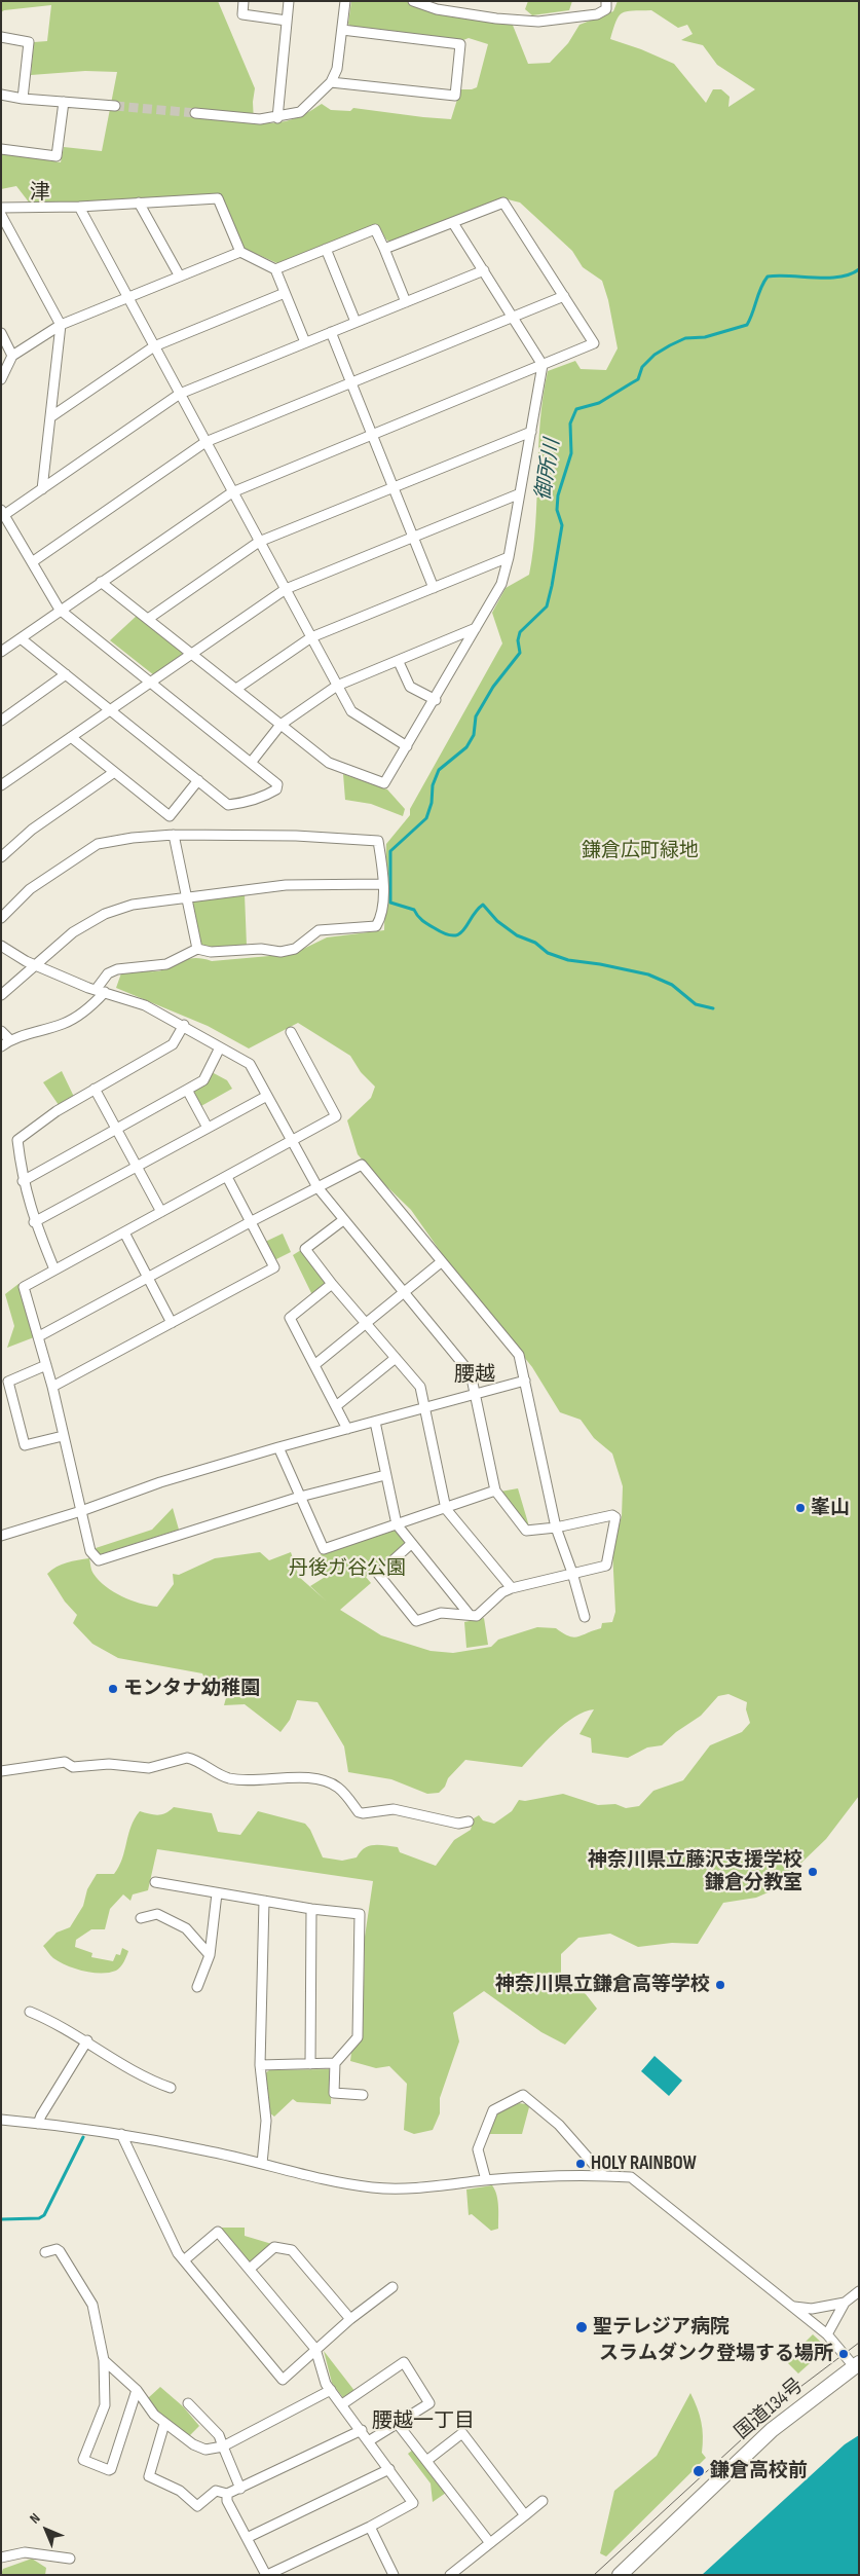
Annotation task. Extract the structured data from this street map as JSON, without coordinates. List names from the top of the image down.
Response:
{
  "streets": {
    "highway": ["国道134号"]
  },
  "districts": ["津", "腰越", "腰越一丁目"],
  "water": ["御所川"],
  "parks": ["鎌倉広町緑地", "丹後ガ谷公園"],
  "places": [
    "峯山",
    "モンタナ幼稚園",
    "神奈川県立藤沢支援学校 鎌倉分教室",
    "神奈川県立鎌倉高等学校",
    "HOLY RAINBOW",
    "聖テレジア病院",
    "スラムダンク登場する場所",
    "鎌倉高校前"
  ],
  "north": "top left"
}
